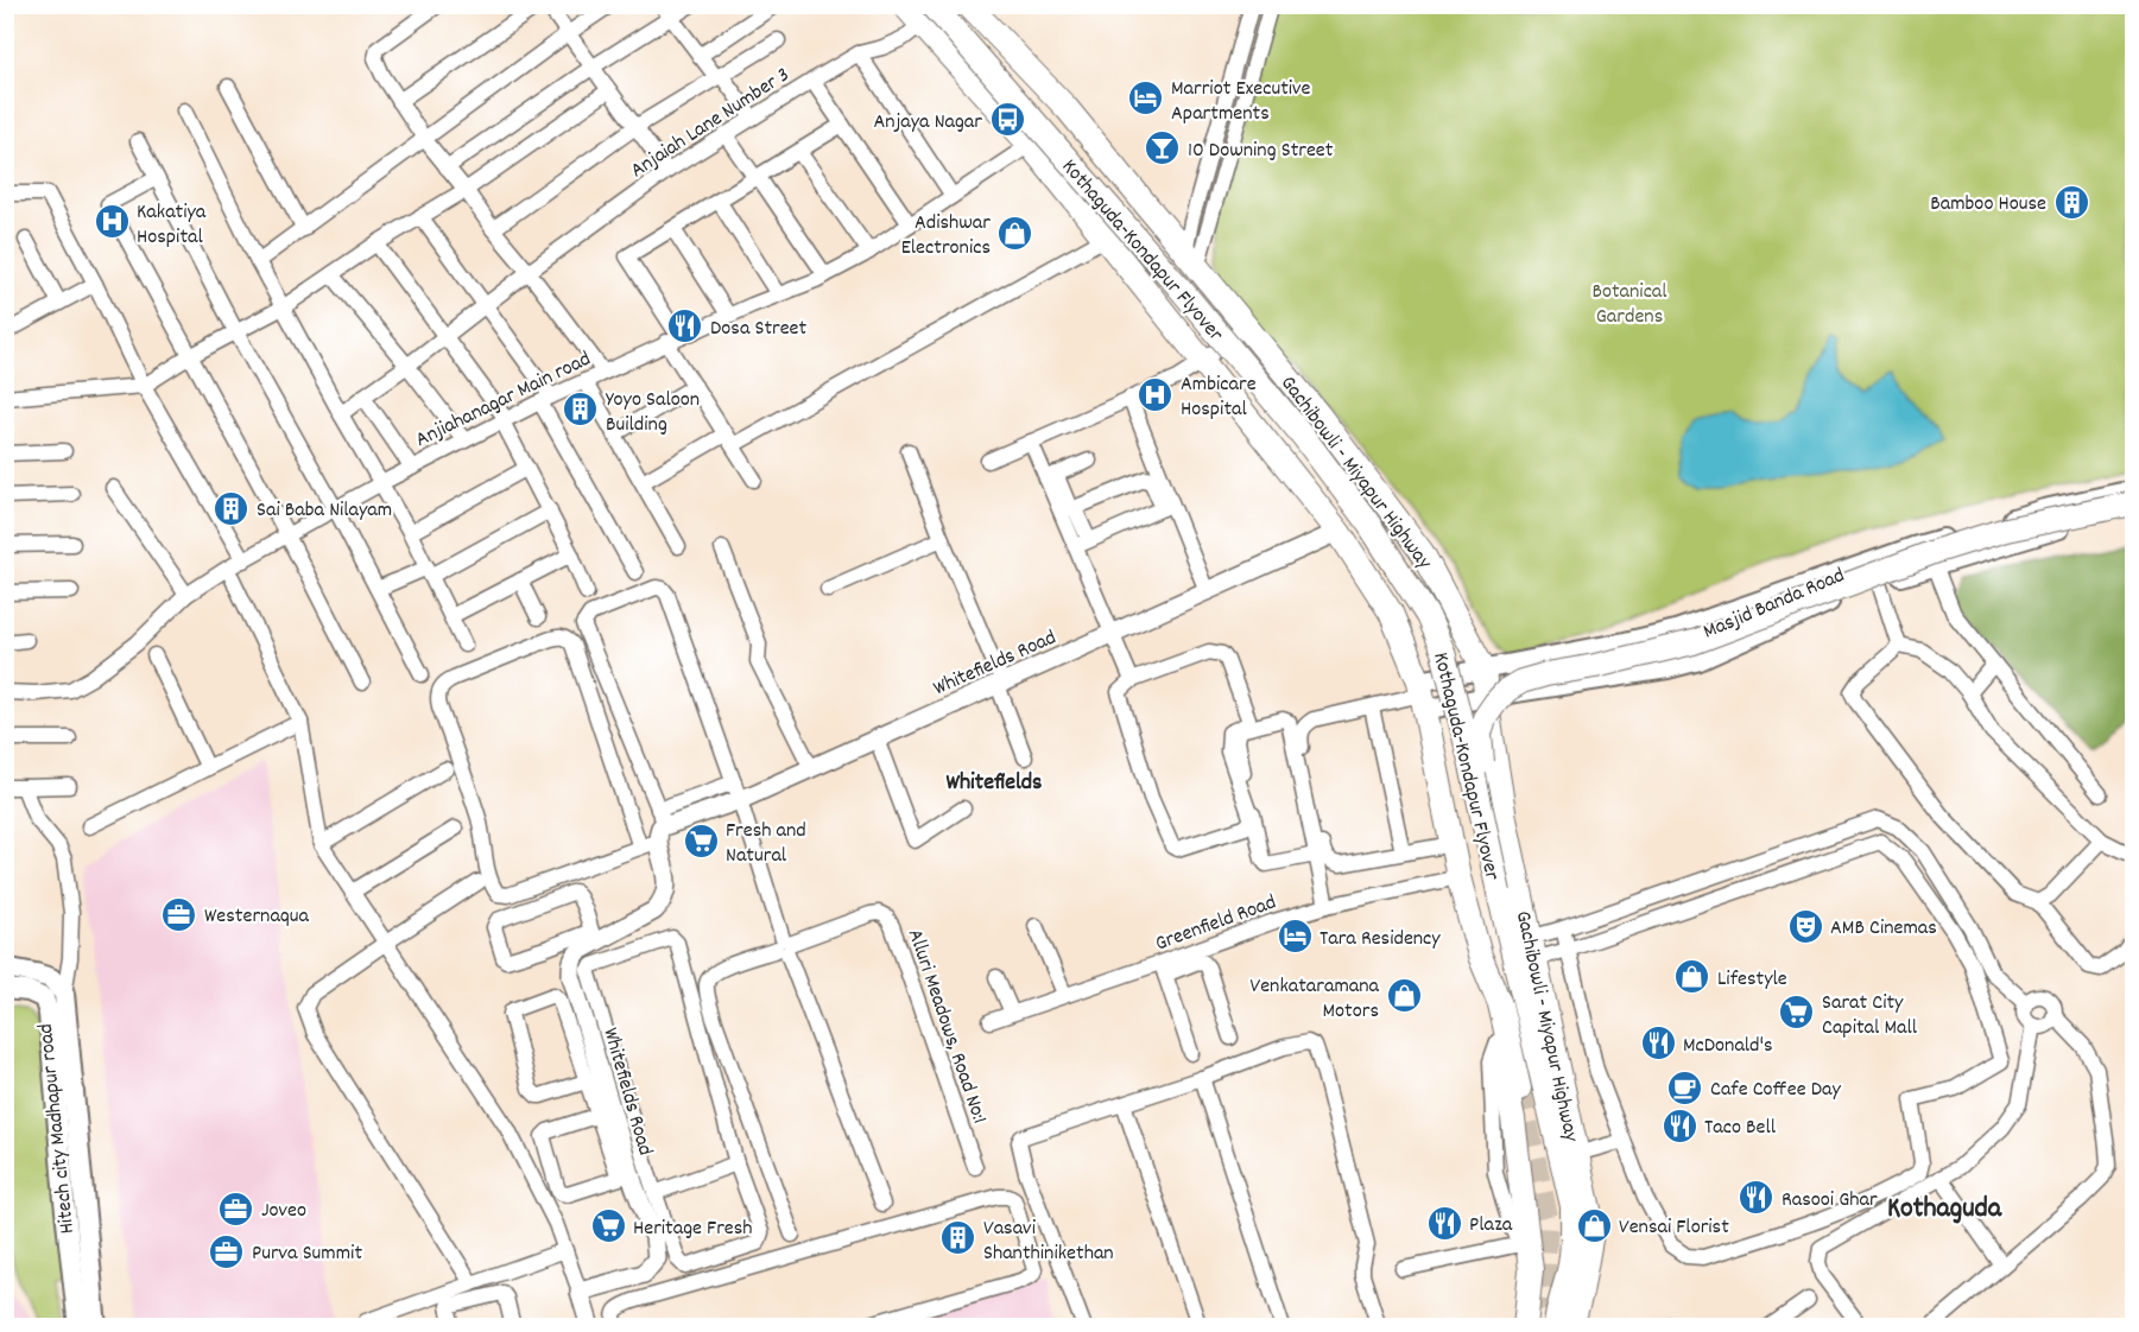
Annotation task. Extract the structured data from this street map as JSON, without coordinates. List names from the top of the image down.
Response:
{
  "streets": {
    "main road": [
      "Kothaguda-Kondapur Flyover",
      "Gachibowli - Miyapur Highway",
      "Masjid Banda Road",
      "Hitech city Madhapur road"
    ],
    "street": [
      "Anjaiah Lane Number 3",
      "Anjiahanagar Main road",
      "Whitefields Road",
      "Greenfield Road",
      "Alluri Meadows, Road No:1"
    ]
  },
  "crossings": [
    ["Anjaiah Lane Number 3", "Kothaguda-Kondapur Flyover"],
    ["Anjaiah Lane Number 3", "Gachibowli - Miyapur Highway"],
    ["Kothaguda-Kondapur Flyover", "Gachibowli - Miyapur Highway"],
    ["Anjiahanagar Main road", "Gachibowli - Miyapur Highway"],
    ["Gachibowli - Miyapur Highway", "Masjid Banda Road"],
    ["Gachibowli - Miyapur Highway", "Whitefields Road"],
    ["Gachibowli - Miyapur Highway", "Greenfield Road"]
  ],
  "districts": ["Whitefields", "Kothaguda"],
  "parks": ["Botanical Gardens"],
  "places": {
    "hotel": ["Marriot Executive Apartments", "Tara Residency"],
    "bus stop": ["Anjaya Nagar"],
    "bar": ["10 Downing Street"],
    "building": [
      "Bamboo House",
      "Yoyo Saloon Building",
      "Sai Baba Nilayam",
      "Vasavi Shanthinikethan"
    ],
    "hospital": ["Kakatiya Hospital", "Ambicare Hospital"],
    "shop": [
      "Adishwar Electronics",
      "Lifestyle",
      "Venkataramana Motors",
      "Vensai Florist"
    ],
    "restaurant": [
      "Dosa Street",
      "McDonald's",
      "Taco Bell",
      "Rasooi Ghar",
      "Plaza"
    ],
    "supermarket": ["Fresh and Natural", "Sarat City Capital Mall", "Heritage Fresh"],
    "office": ["Westernaqua", "Joveo", "Purva Summit"],
    "theatre": ["AMB Cinemas"],
    "cafe": ["Cafe Coffee Day"]
  }
}
